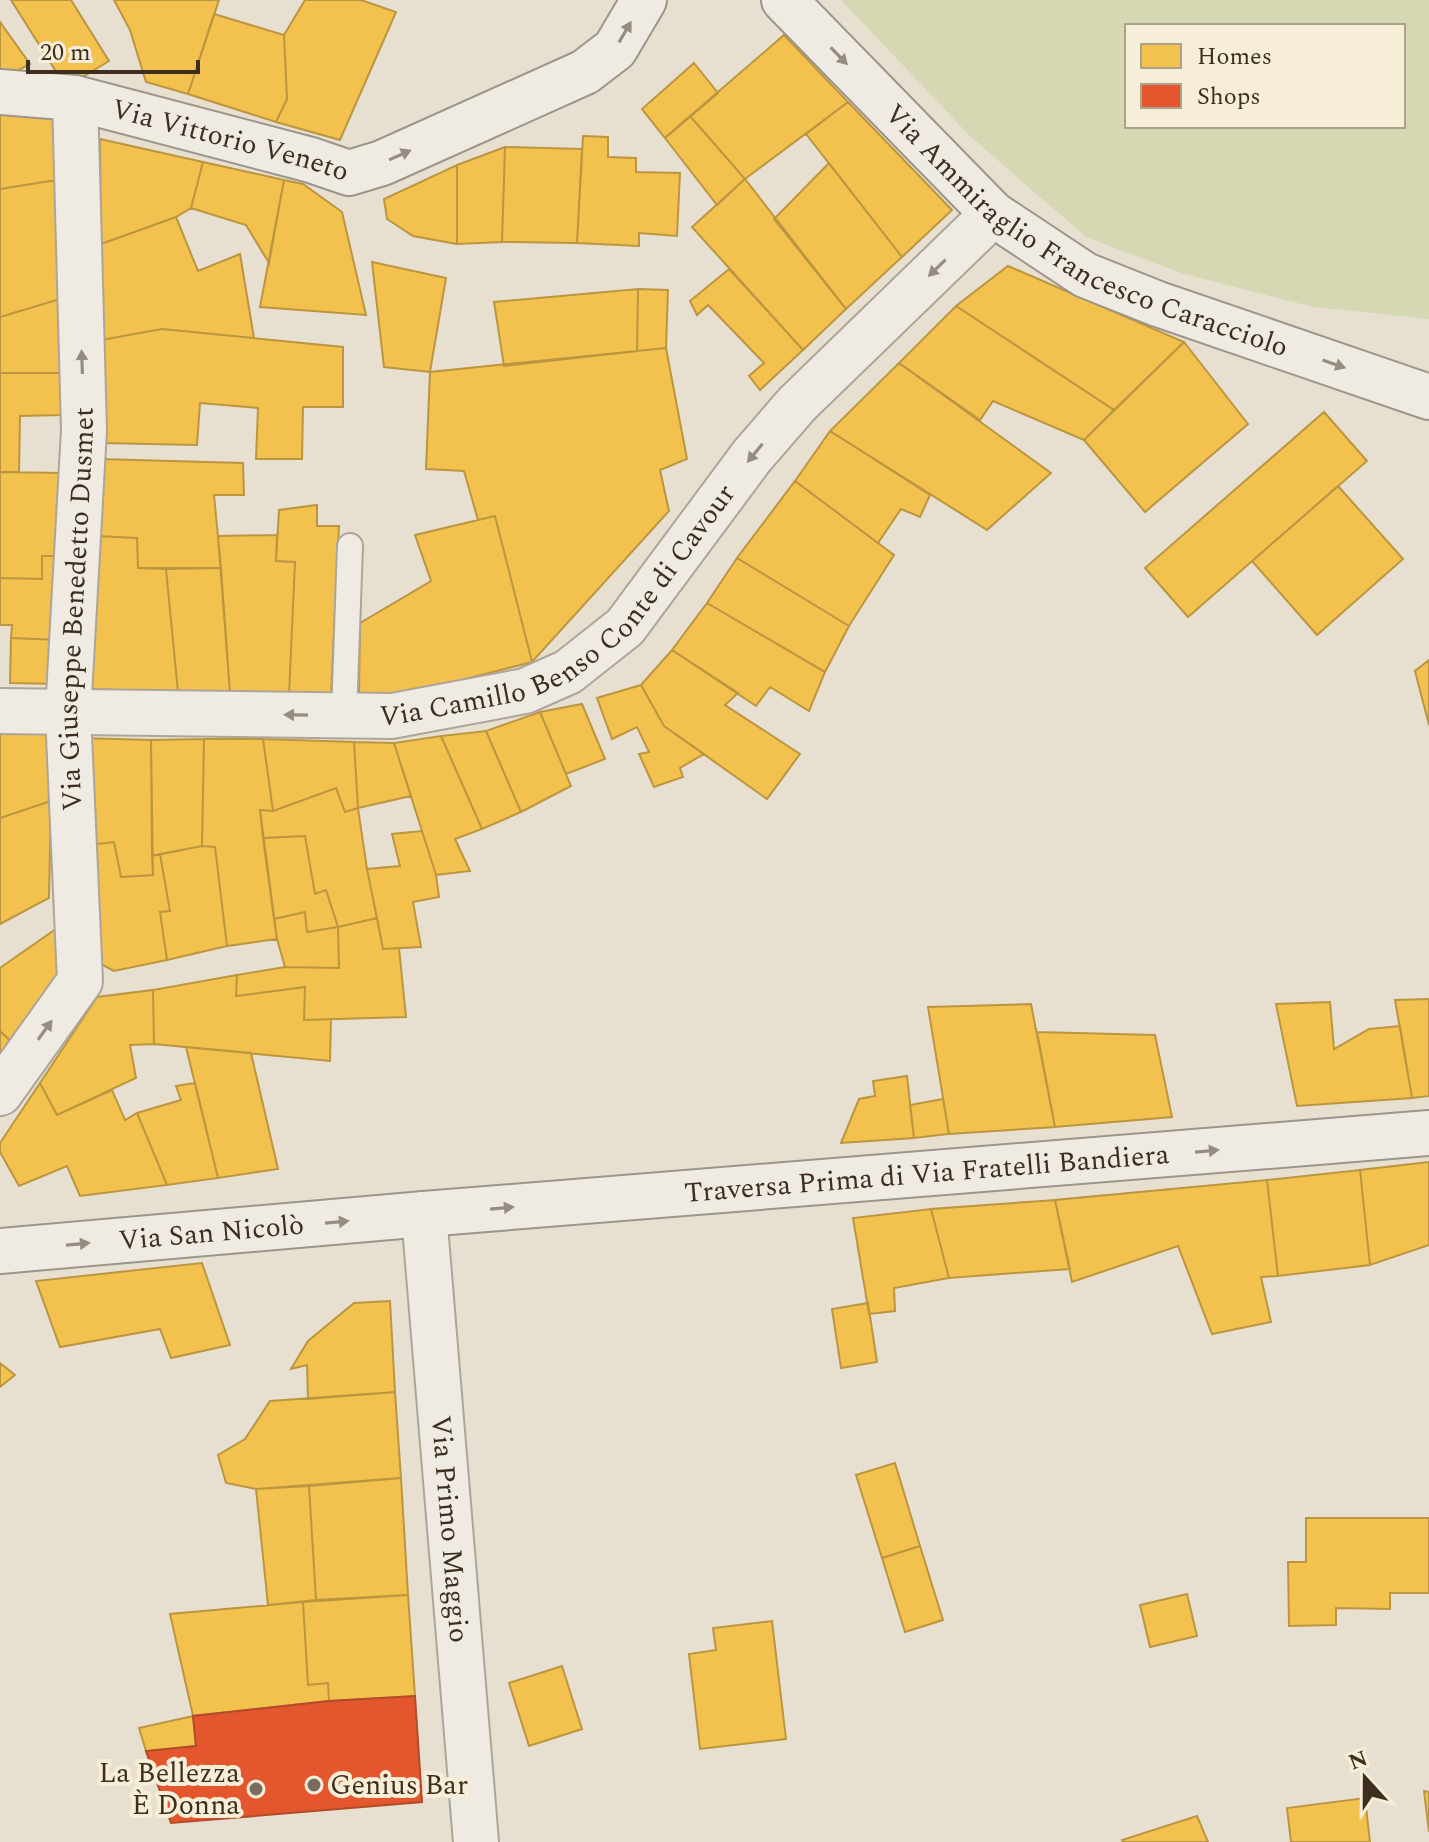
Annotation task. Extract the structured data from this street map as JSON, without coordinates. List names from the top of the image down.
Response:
{
  "streets": {
    "street": [
      "Via Vittorio Veneto",
      "Via Ammiraglio Francesco Caracciolo",
      "Via Camillo Benso Conte di Cavour",
      "Via Giuseppe Benedetto Dusmet",
      "Traversa Prima di Via Fratelli Bandiera",
      "Via San Nicolò",
      "Via Primo Maggio"
    ]
  },
  "crossings": [
    ["Via Vittorio Veneto", "Via Giuseppe Benedetto Dusmet"],
    ["Via Ammiraglio Francesco Caracciolo", "Via Camillo Benso Conte di Cavour"],
    ["Via Camillo Benso Conte di Cavour", "Via Giuseppe Benedetto Dusmet"],
    ["Traversa Prima di Via Fratelli Bandiera", "Via San Nicolò"],
    ["Traversa Prima di Via Fratelli Bandiera", "Via Primo Maggio"],
    ["Via San Nicolò", "Via Primo Maggio"]
  ],
  "one_way": [
    "Via Vittorio Veneto",
    "Via Ammiraglio Francesco Caracciolo",
    "Via Camillo Benso Conte di Cavour",
    "Via Giuseppe Benedetto Dusmet",
    "Traversa Prima di Via Fratelli Bandiera",
    "Via San Nicolò"
  ],
  "places": ["Genius Bar", "La Bellezza È Donna"],
  "legend": ["Homes", "Shops"],
  "scale_bar": "20 m",
  "north": "top"
}
